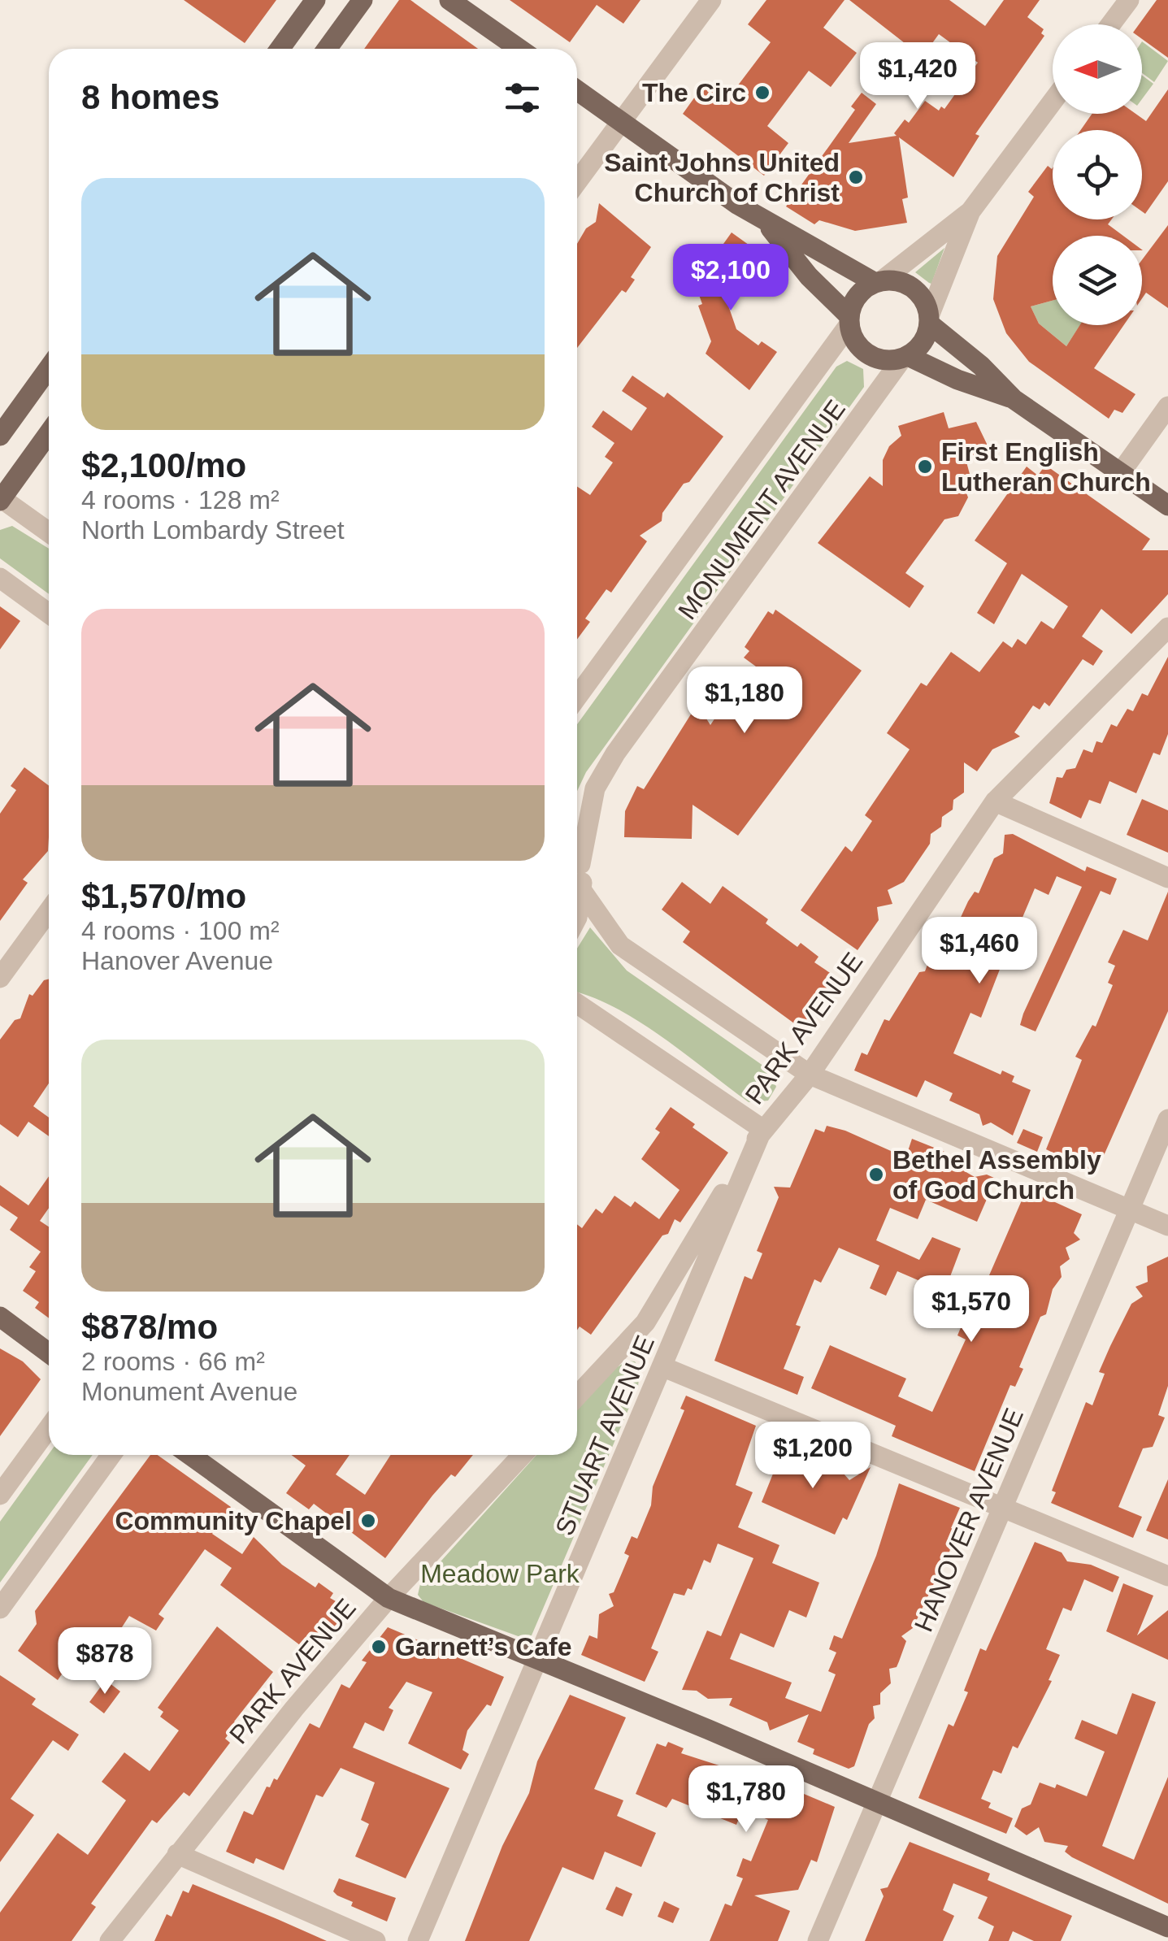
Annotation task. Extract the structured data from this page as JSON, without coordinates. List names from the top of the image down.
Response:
{
  "streets": {
    "street": [
      "MONUMENT AVENUE",
      "PARK AVENUE",
      "STUART AVENUE",
      "HANOVER AVENUE"
    ]
  },
  "crossings": [
    ["PARK AVENUE", "STUART AVENUE"]
  ],
  "parks": ["Meadow Park"],
  "places": [
    "The Circ",
    "Saint Johns United Church of Christ",
    "First English Lutheran Church",
    "Bethel Assembly of God Church",
    "Community Chapel",
    "Garnett’s Cafe"
  ],
  "north": "left",
  "page": {
    "price": [
      "$1,420",
      "$2,100",
      "$1,180",
      "$1,460",
      "$1,570",
      "$1,200",
      "$878",
      "$1,780"
    ],
    "heading": "8 homes",
    "list": [
      {
        "name": "$2,100/mo",
        "note": "4 rooms · 128 m² · North Lombardy Street"
      },
      {
        "name": "$1,570/mo",
        "note": "4 rooms · 100 m² · Hanover Avenue"
      },
      {
        "name": "$878/mo",
        "note": "2 rooms · 66 m² · Monument Avenue"
      }
    ]
  }
}
